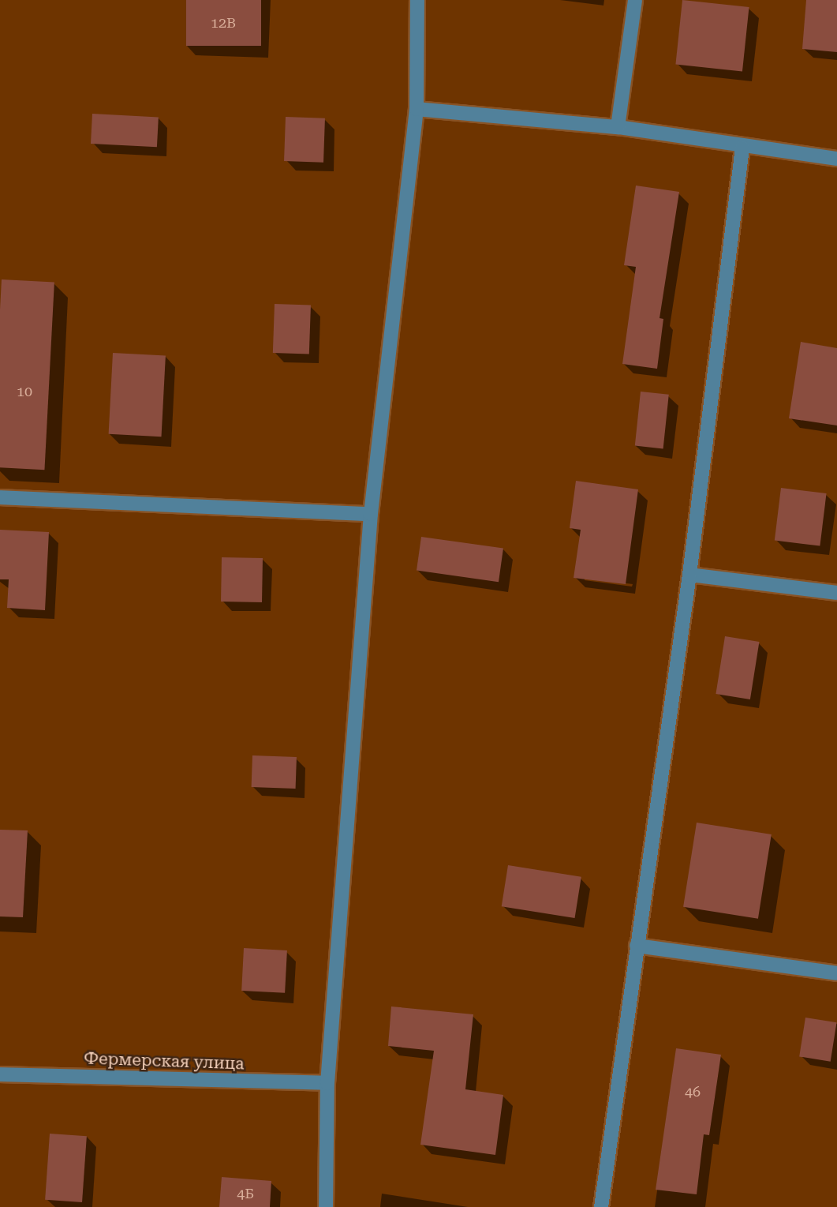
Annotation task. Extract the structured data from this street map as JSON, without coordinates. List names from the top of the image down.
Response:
{
  "streets": {
    "street": ["Фермерская улица"]
  },
  "house_numbers": [
    "12В",
    "10",
    "46",
    "4Б"
  ]
}
